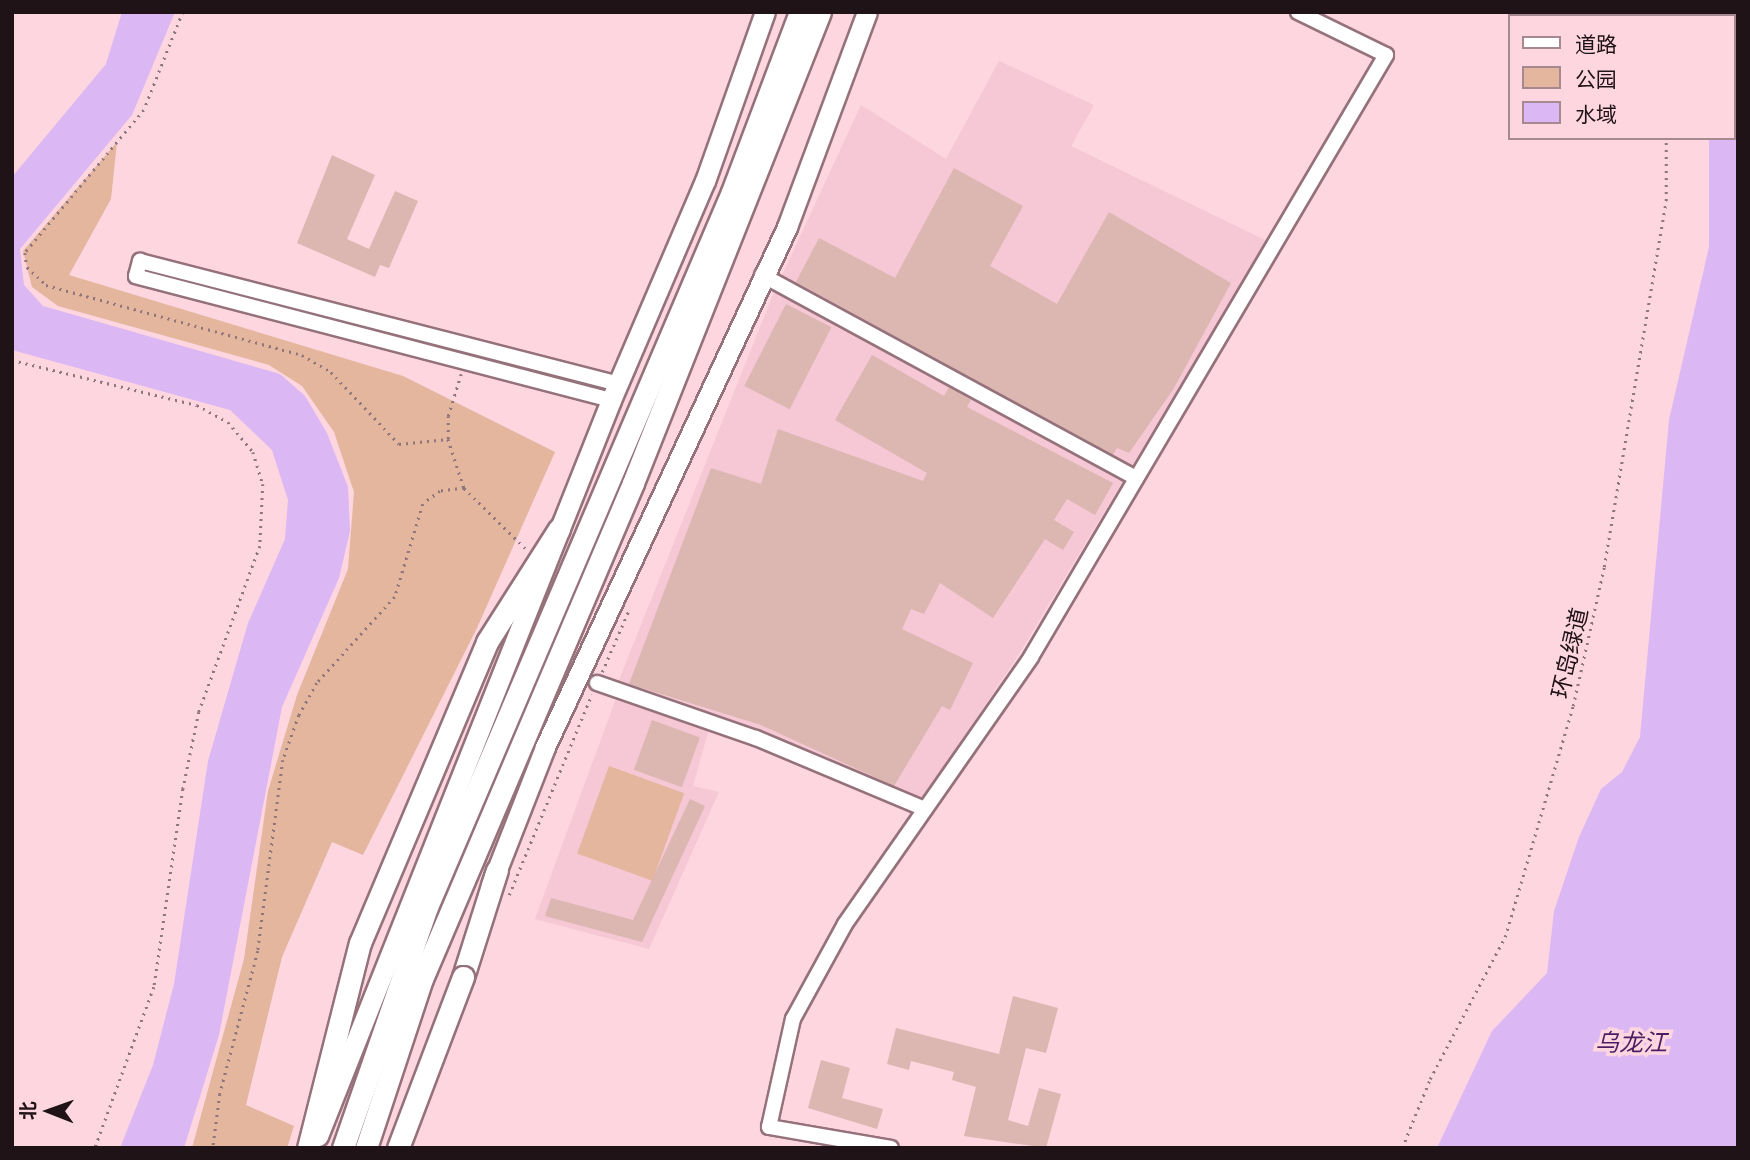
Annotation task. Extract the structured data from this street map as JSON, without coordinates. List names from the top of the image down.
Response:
{
  "streets": {
    "path": ["环岛绿道"]
  },
  "water": ["乌龙江"],
  "legend": ["道路", "公园", "水域"],
  "north": "left"
}
